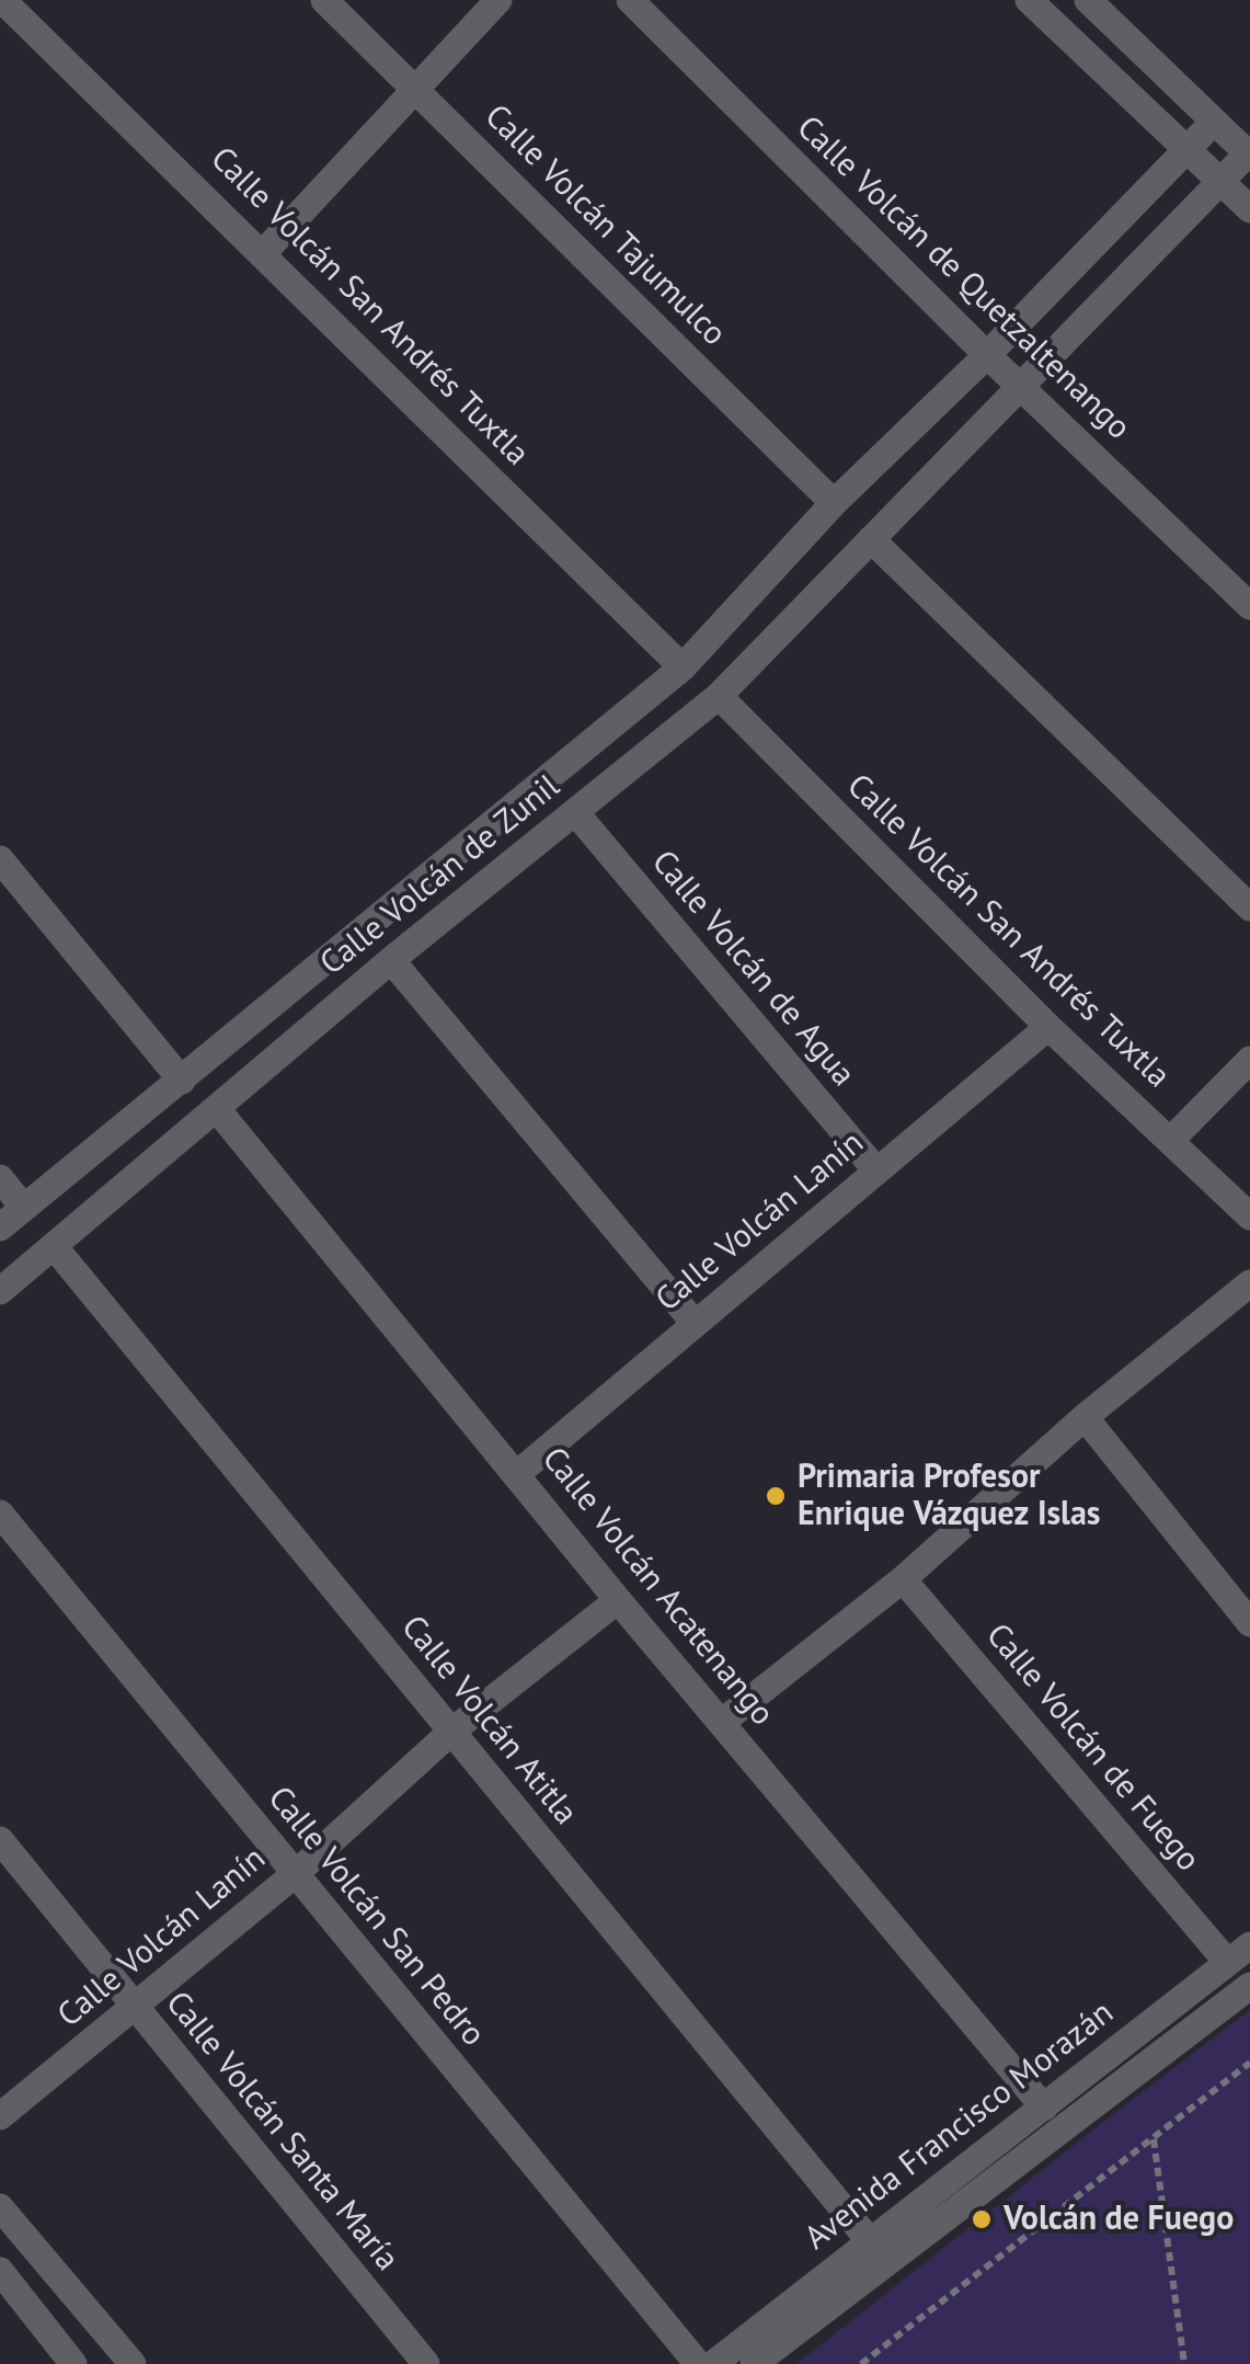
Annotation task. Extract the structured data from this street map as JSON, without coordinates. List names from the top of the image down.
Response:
{
  "streets": {
    "street": [
      "Calle Volcán Tajumulco",
      "Calle Volcán de Quetzaltenango",
      "Calle Volcán San Andrés Tuxtla",
      "Calle Volcán de Zunil",
      "Calle Volcán de Agua",
      "Calle Volcán Lanín",
      "Calle Volcán Acatenango",
      "Calle Volcán Atitla",
      "Calle Volcán de Fuego",
      "Calle Volcán San Pedro",
      "Avenida Francisco Morazán",
      "Calle Volcán Santa María"
    ]
  },
  "crossings": [
    ["Calle Volcán Tajumulco", "Calle Volcán de Zunil"],
    ["Calle Volcán de Quetzaltenango", "Calle Volcán de Zunil"],
    ["Calle Volcán San Andrés Tuxtla", "Calle Volcán de Zunil"],
    ["Calle Volcán San Andrés Tuxtla", "Calle Volcán Lanín"],
    ["Calle Volcán de Zunil", "Calle Volcán de Agua"],
    ["Calle Volcán de Zunil", "Calle Volcán Acatenango"],
    ["Calle Volcán de Zunil", "Calle Volcán Atitla"],
    ["Calle Volcán de Agua", "Calle Volcán Lanín"],
    ["Calle Volcán Lanín", "Calle Volcán Acatenango"],
    ["Calle Volcán Lanín", "Calle Volcán Atitla"],
    ["Calle Volcán Lanín", "Calle Volcán San Pedro"],
    ["Calle Volcán Lanín", "Calle Volcán Santa María"],
    ["Calle Volcán Acatenango", "Avenida Francisco Morazán"],
    ["Calle Volcán Atitla", "Avenida Francisco Morazán"],
    ["Calle Volcán de Fuego", "Avenida Francisco Morazán"]
  ],
  "places": ["Primaria Profesor Enrique Vázquez Islas", "Volcán de Fuego"]
}
